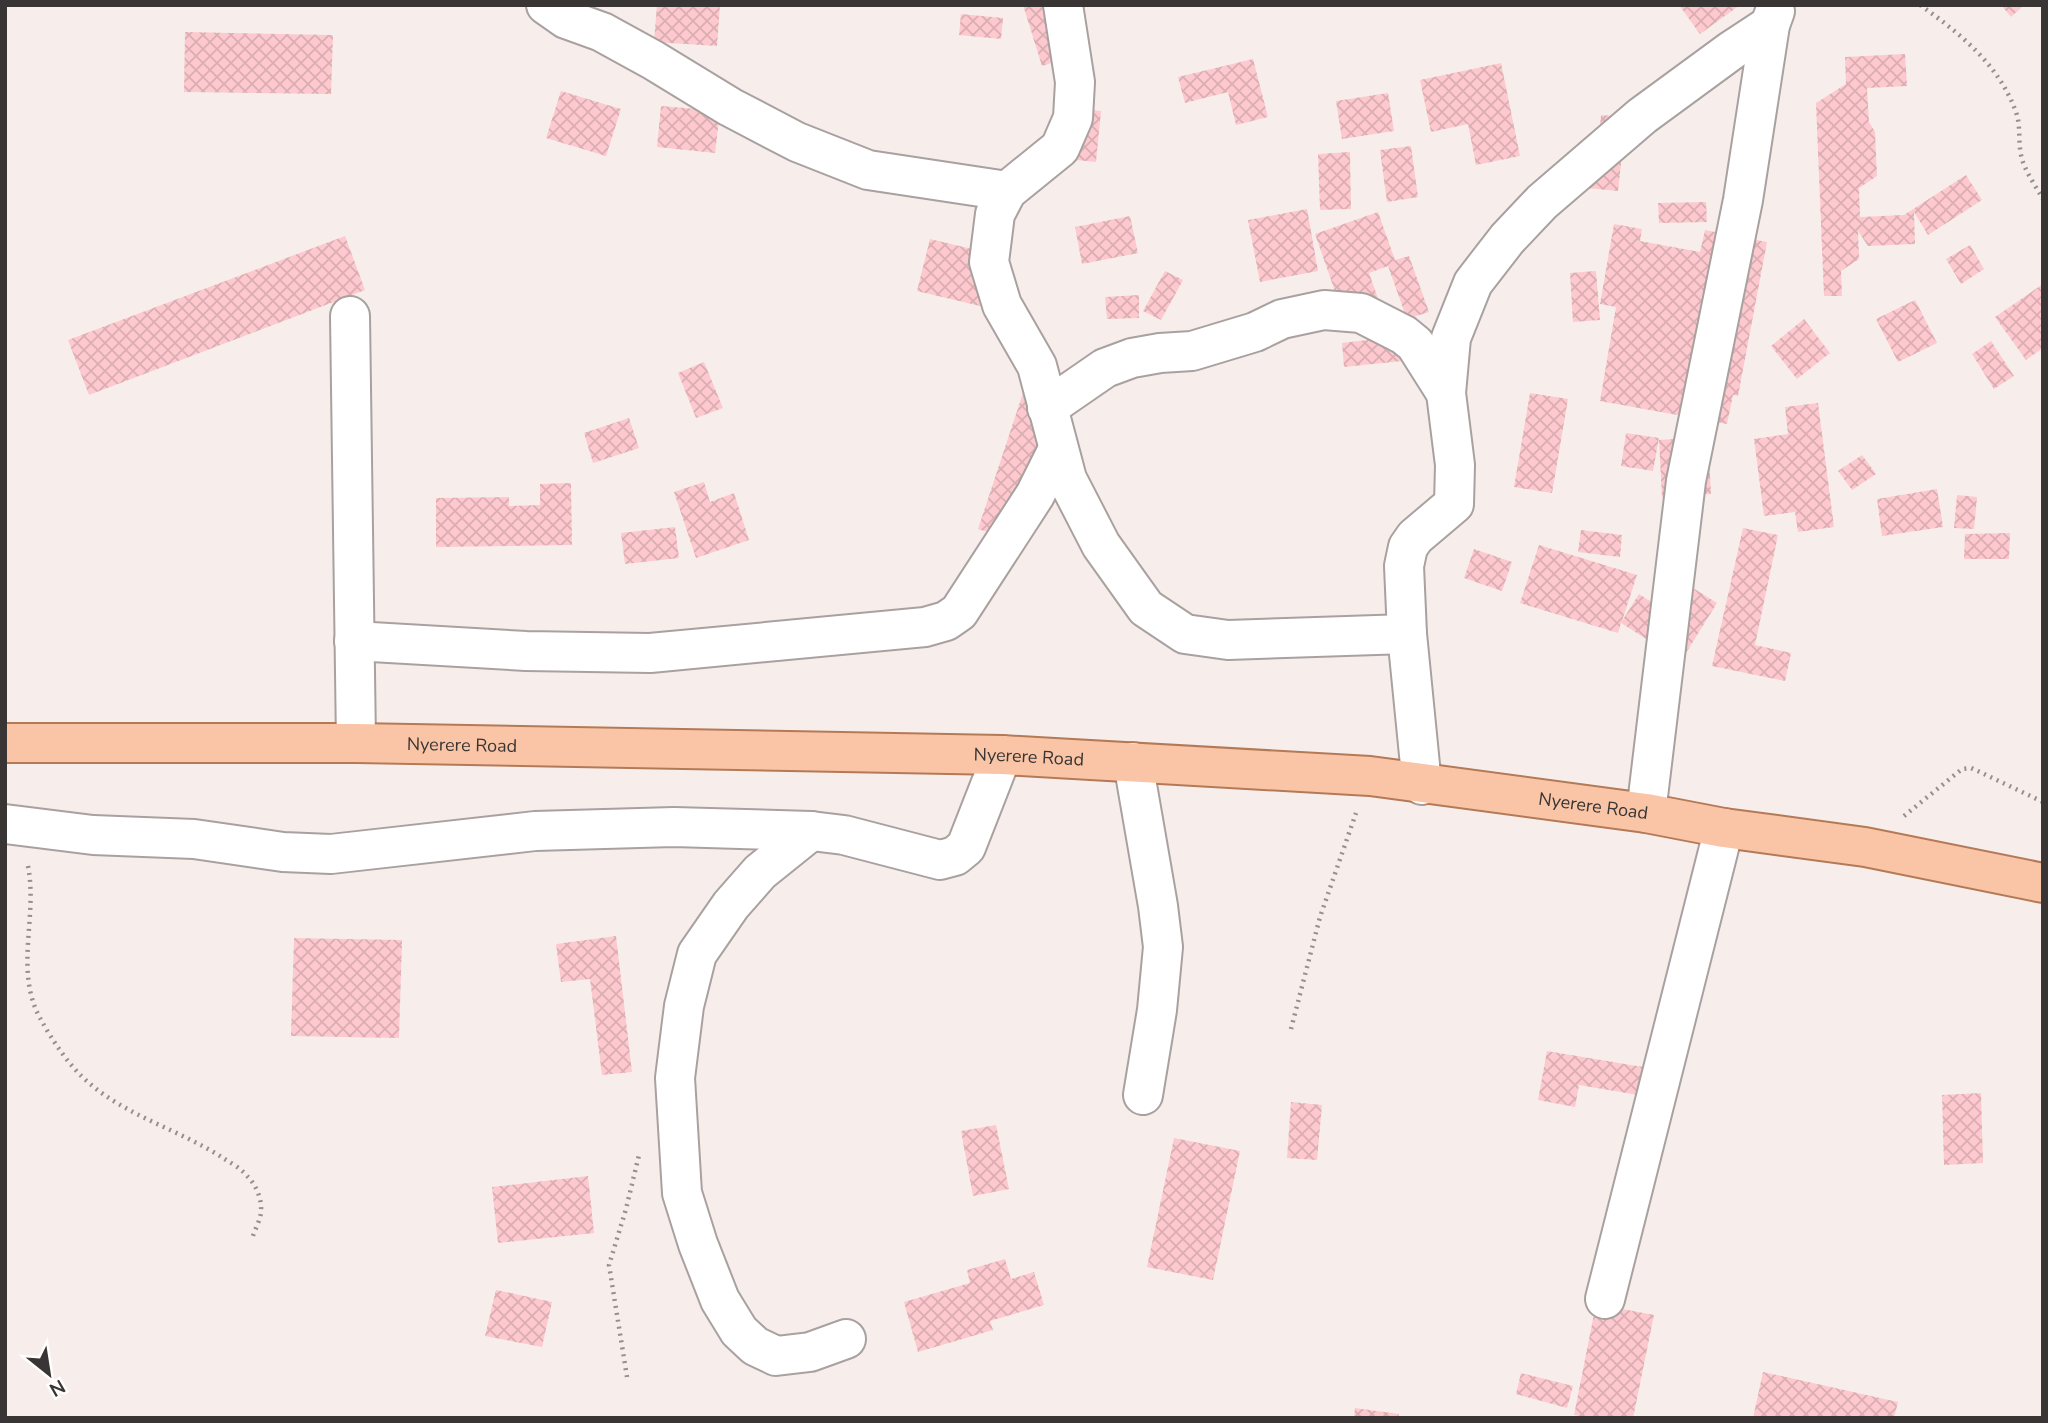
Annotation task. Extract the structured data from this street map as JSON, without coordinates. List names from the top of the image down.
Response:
{
  "streets": {
    "main road": ["Nyerere Road"]
  },
  "north": "bottom right"
}
